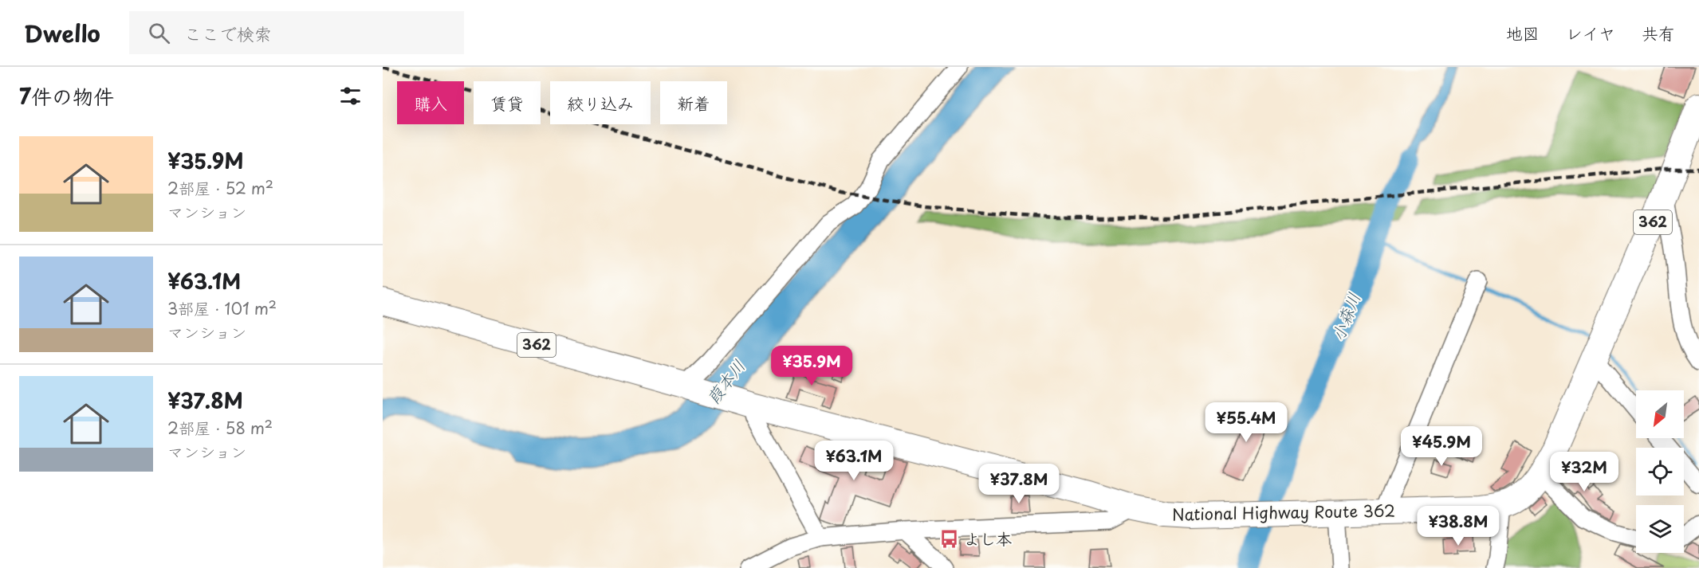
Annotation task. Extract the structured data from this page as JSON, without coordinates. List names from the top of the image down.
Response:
{
  "streets": {
    "highway": ["362", "National Highway Route 362"]
  },
  "water": ["小森川", "葭本川"],
  "places": {
    "bus stop": ["よし本"]
  },
  "north": "bottom left",
  "page": {
    "header": "Dwello",
    "search": "ここで検索",
    "nav": ["地図", "レイヤ", "共有"],
    "heading": "7件の物件",
    "chip": [
      "購入",
      "賃貸",
      "絞り込み",
      "新着"
    ],
    "list": [
      {
        "name": "¥35.9M",
        "note": "2部屋 · 52 m² · マンション"
      },
      {
        "name": "¥63.1M",
        "note": "3部屋 · 101 m² · マンション"
      },
      {
        "name": "¥37.8M",
        "note": "2部屋 · 58 m² · マンション"
      }
    ],
    "price": [
      "¥35.9M",
      "¥55.4M",
      "¥45.9M",
      "¥63.1M",
      "¥32M",
      "¥37.8M",
      "¥38.8M"
    ]
  }
}
